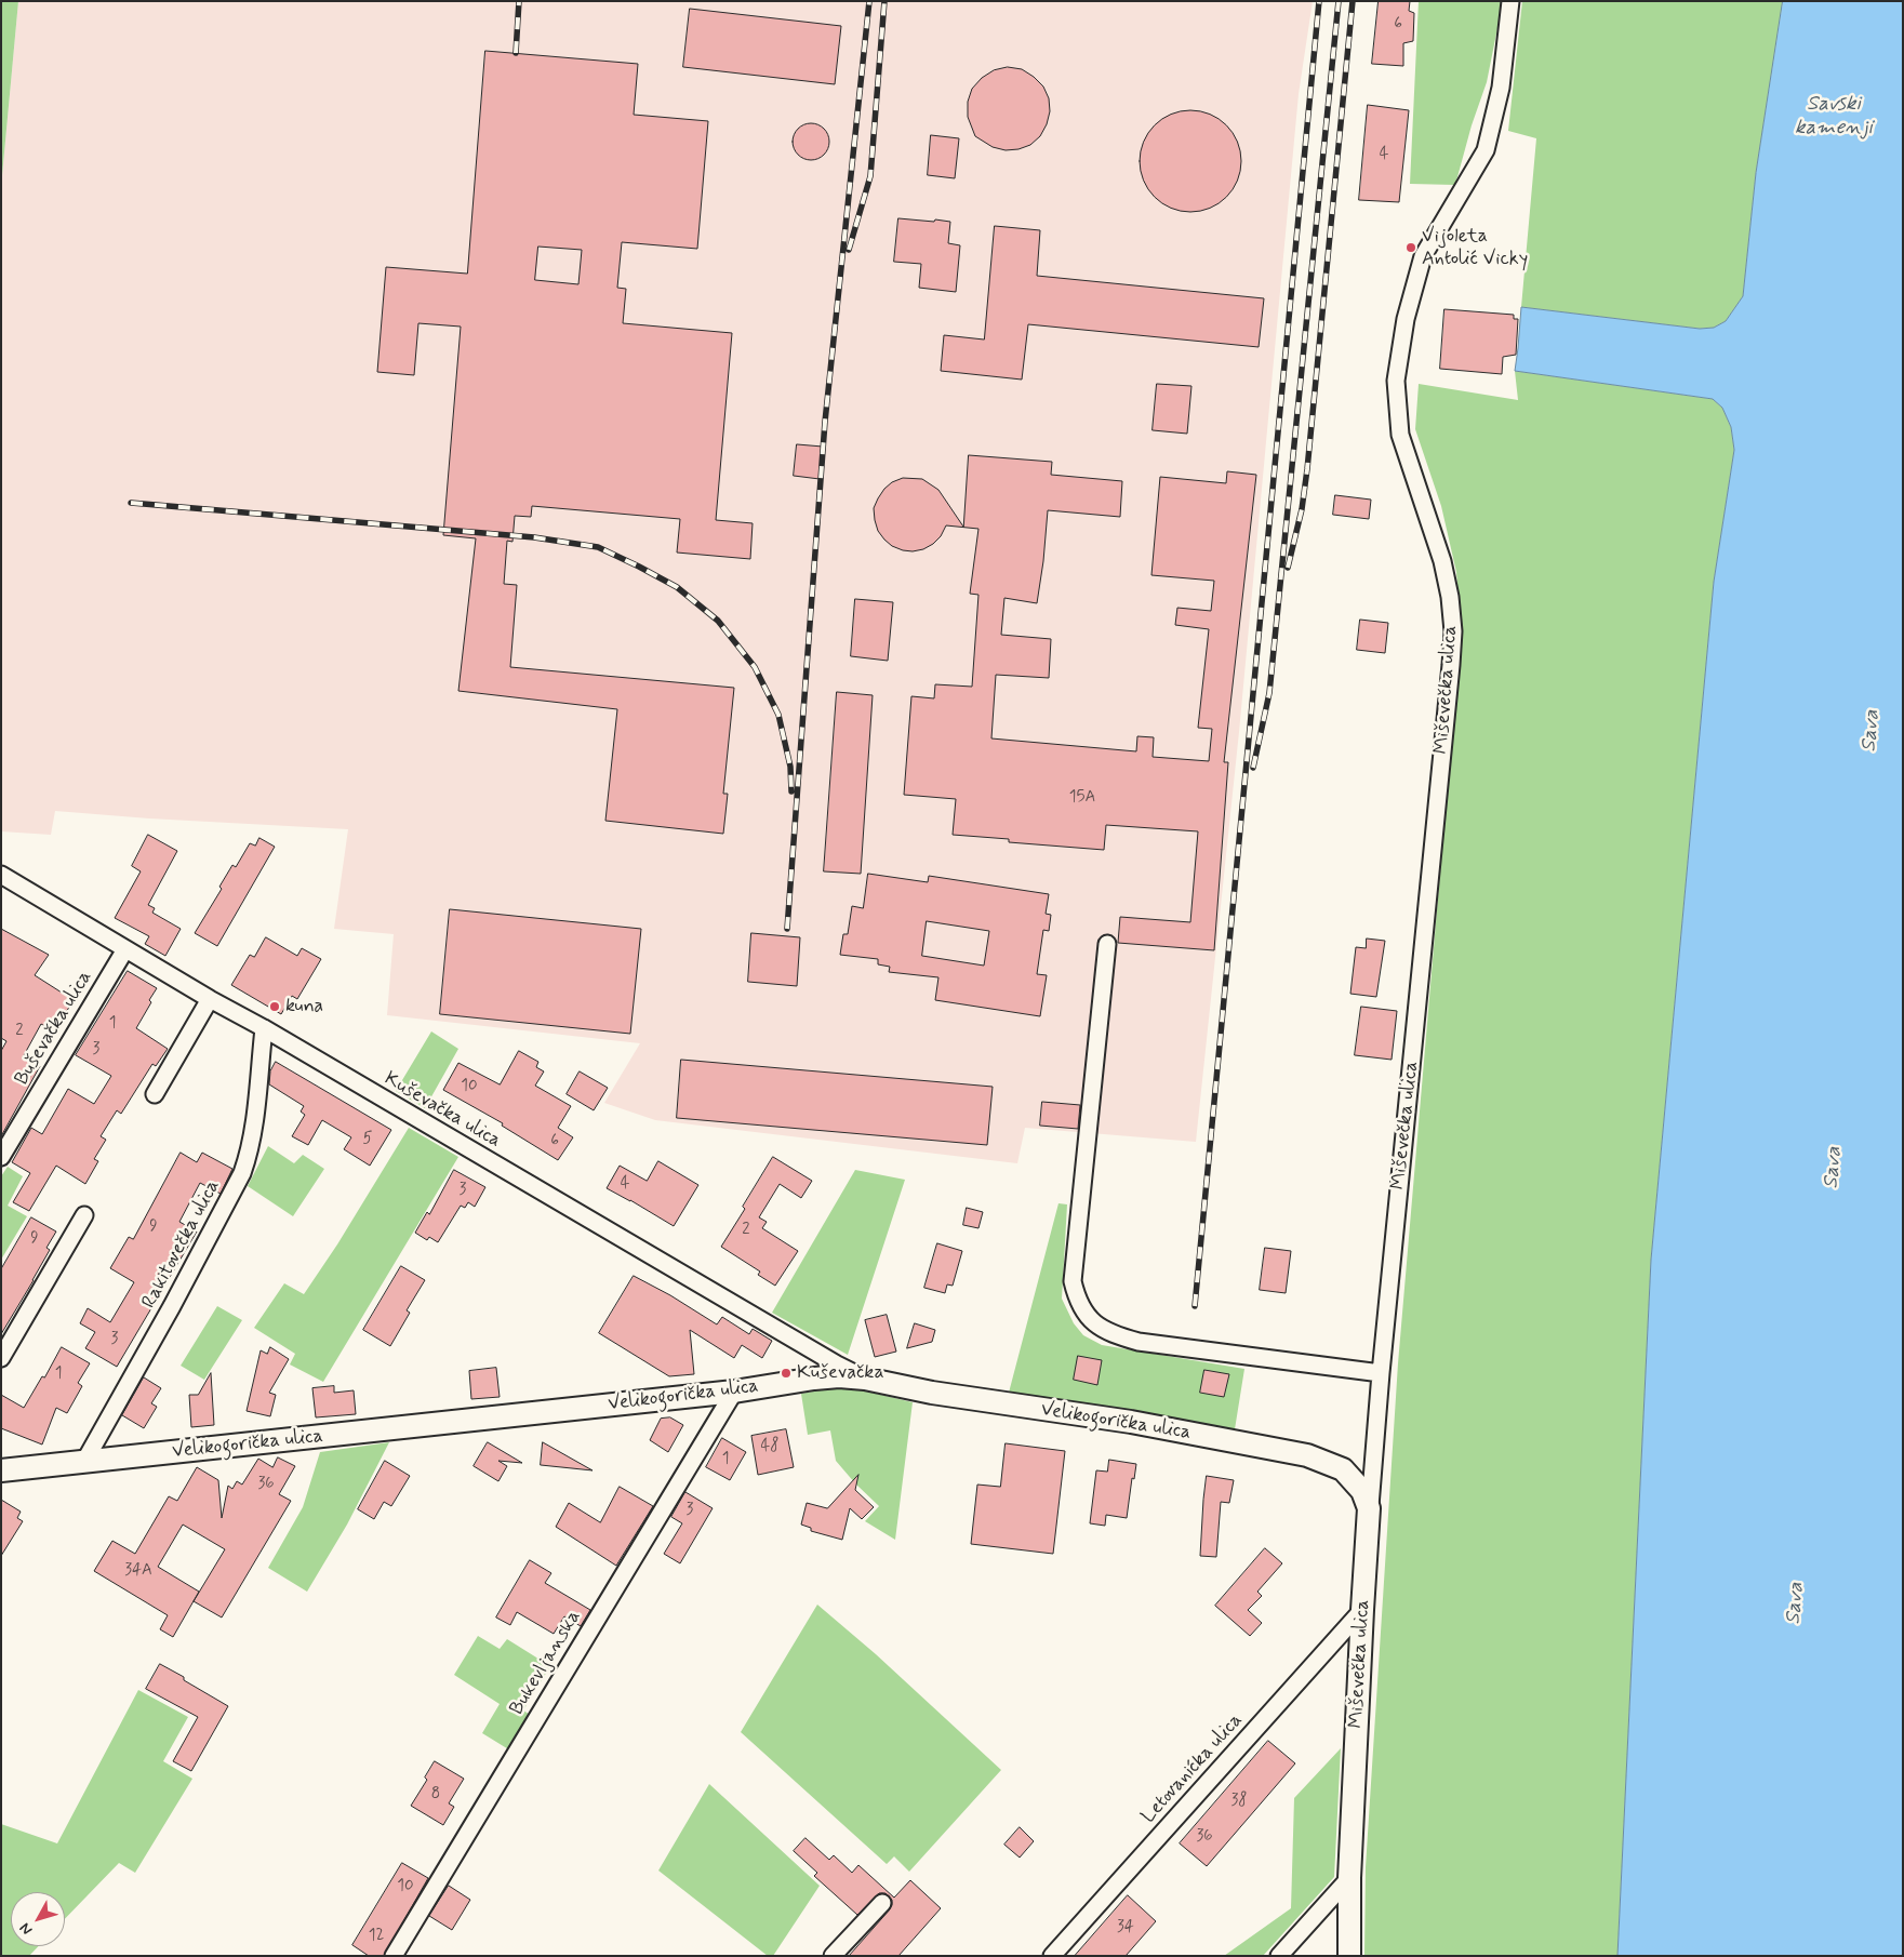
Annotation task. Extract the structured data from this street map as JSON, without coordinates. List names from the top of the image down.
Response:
{
  "streets": {
    "street": [
      "Miševečka ulica",
      "Buševačka ulica",
      "Kuševačka ulica",
      "Rakitovečka ulica",
      "Velikogorička ulica",
      "Bukevljanska",
      "Letovanićka ulica"
    ]
  },
  "crossings": [
    ["Miševečka ulica", "Velikogorička ulica"],
    ["Miševečka ulica", "Letovanićka ulica"],
    ["Buševačka ulica", "Kuševačka ulica"],
    ["Kuševačka ulica", "Rakitovečka ulica"],
    ["Kuševačka ulica", "Velikogorička ulica"],
    ["Rakitovečka ulica", "Velikogorička ulica"],
    ["Velikogorička ulica", "Bukevljanska"]
  ],
  "water": ["Savski kamenji", "Sava"],
  "places": ["Vijoleta Antolić Vicky", "kuna", "Kuševačka"],
  "house_numbers": [
    "6",
    "4",
    "15A",
    "1",
    "2",
    "3",
    "10",
    "5",
    "6",
    "4",
    "3",
    "9",
    "2",
    "9",
    "3",
    "1",
    "48",
    "1",
    "36",
    "3",
    "34A",
    "8",
    "38",
    "36",
    "10",
    "34",
    "12"
  ],
  "north": "bottom left"
}
